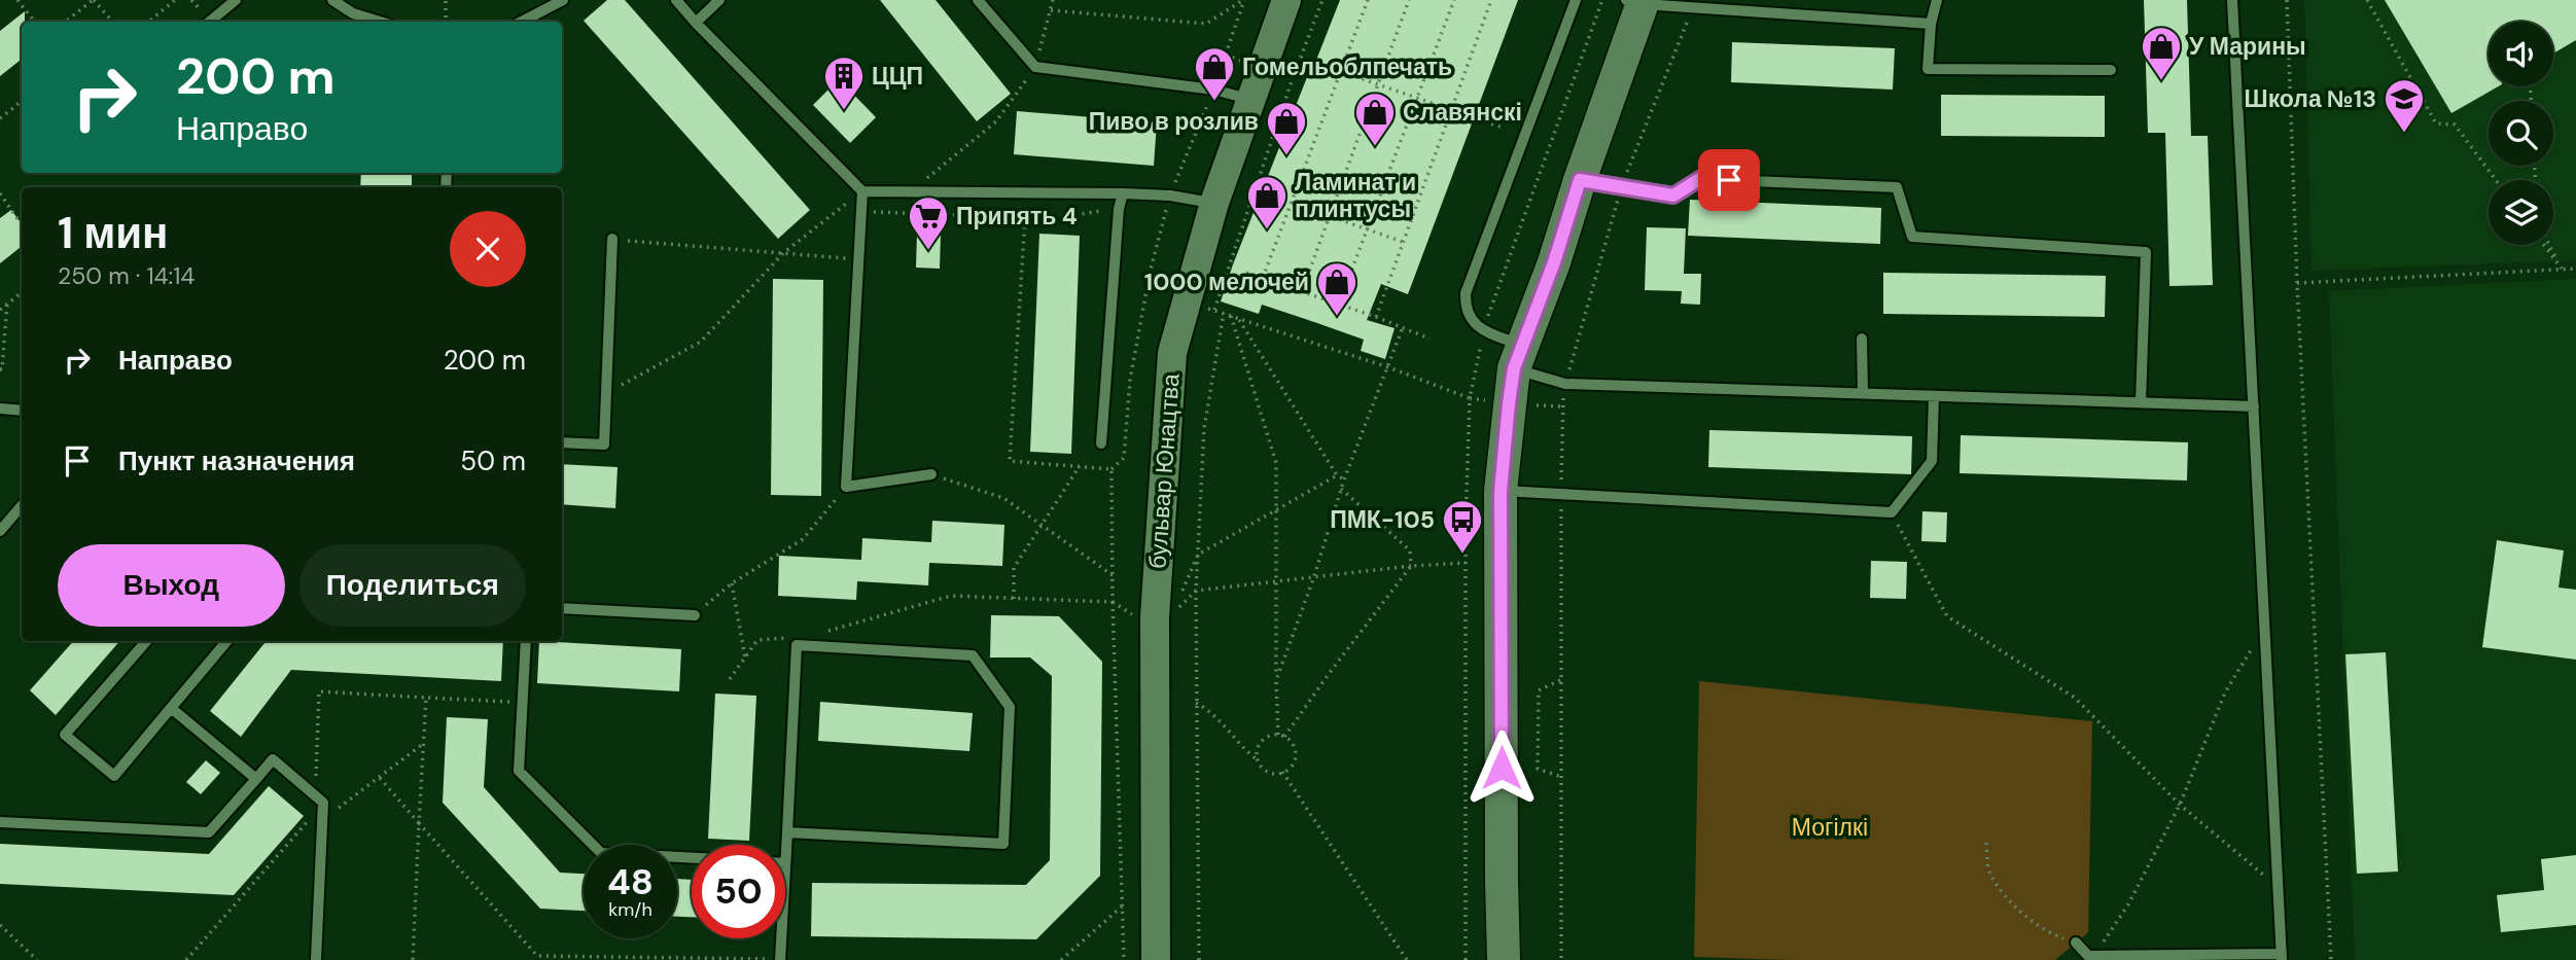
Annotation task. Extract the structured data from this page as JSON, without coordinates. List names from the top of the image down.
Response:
{
  "streets": {
    "street": ["бульвар Юнацтва"]
  },
  "parks": ["Могілкі"],
  "places": {
    "shop": [
      "У Марины",
      "Гомельоблпечать",
      "Славянскі",
      "Пиво в розлив",
      "Ламинат и плинтусы",
      "1000 мелочей"
    ],
    "building": ["ЦЦП"],
    "school or university": ["Школа №13"],
    "supermarket": ["Припять 4"],
    "bus stop": ["ПМК-105"]
  },
  "page": {
    "turn": ["200 m", "Направо"],
    "heading": ["1 мин", "250 m · 14:14"],
    "list": [
      {
        "name": "Направо",
        "value": "200 m"
      },
      {
        "name": "Пункт назначения",
        "value": "50 m"
      }
    ],
    "buttons": ["Выход", "Поделиться"],
    "speed": "48 km/h",
    "limit": "50"
  }
}
